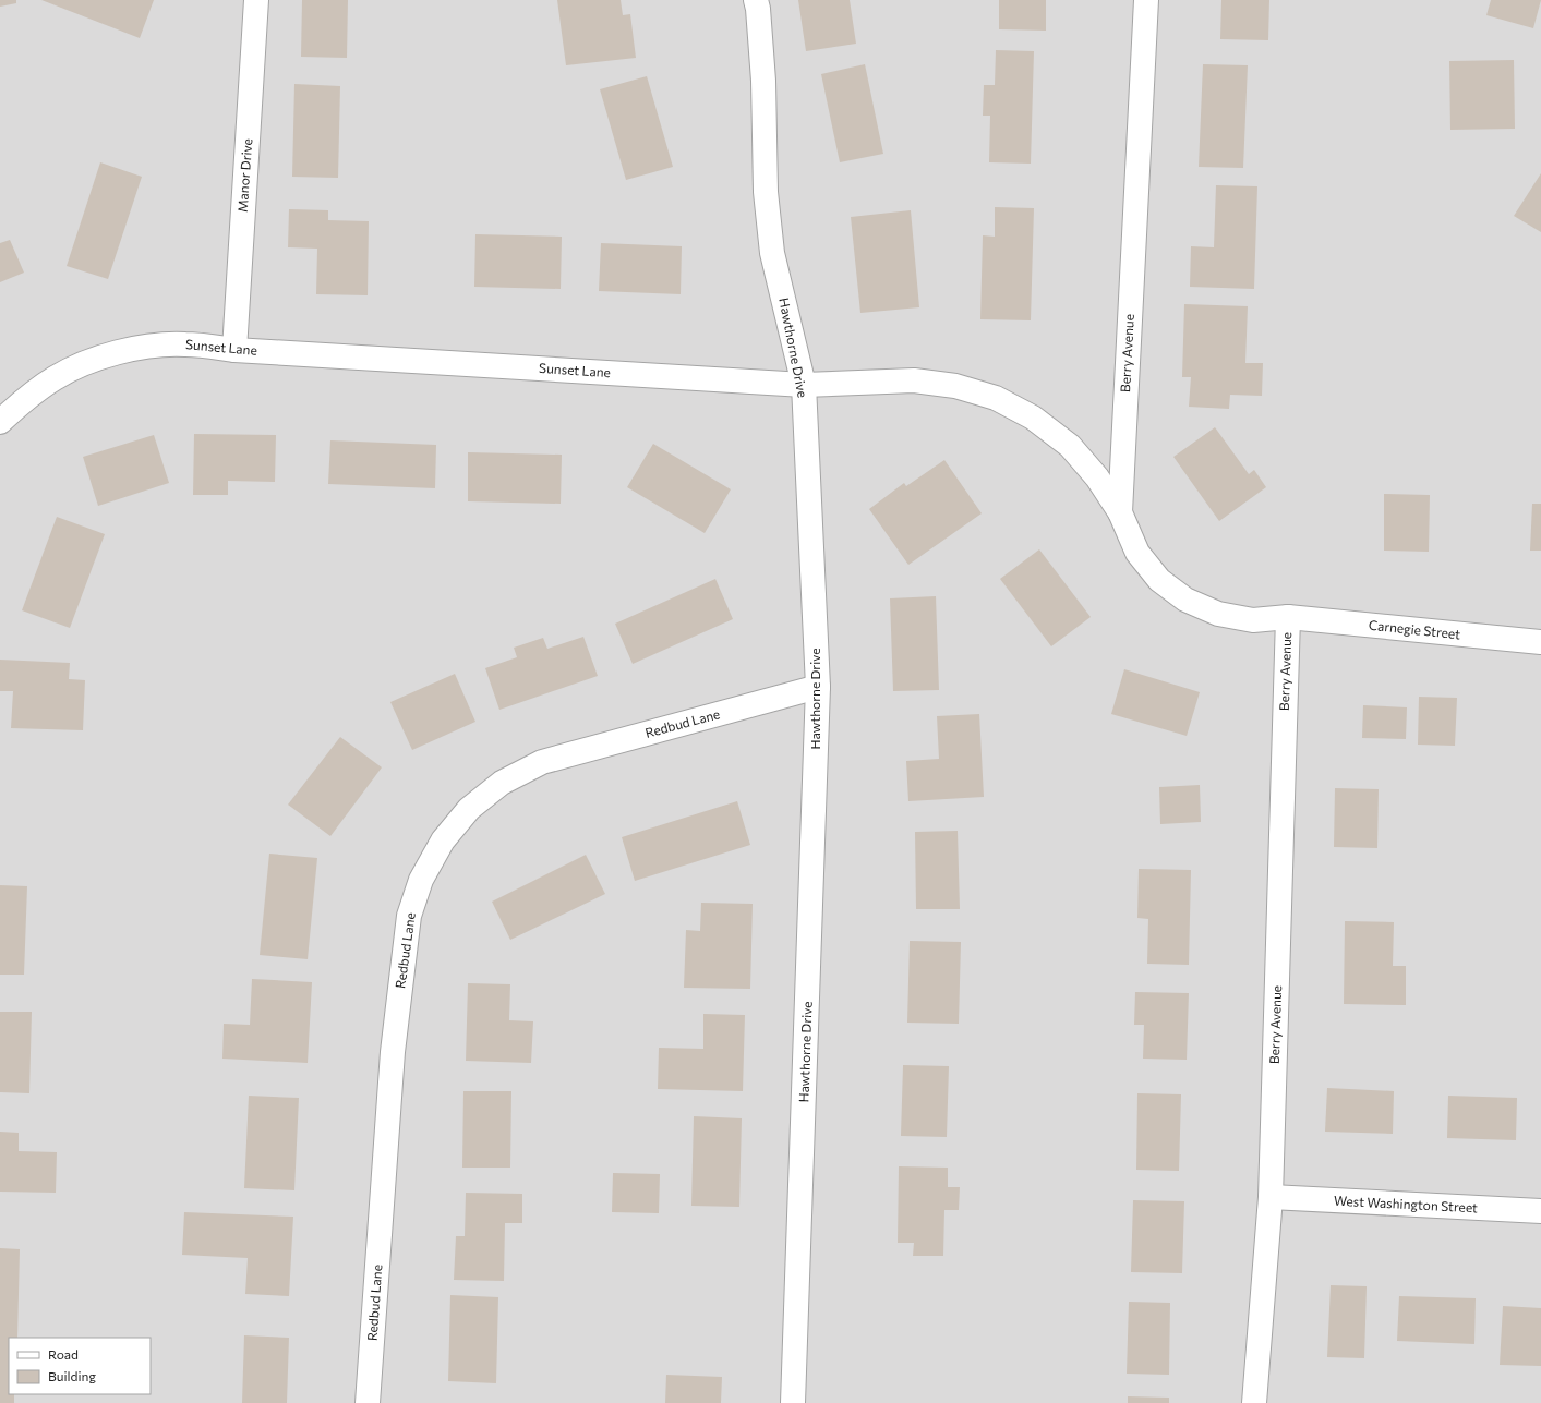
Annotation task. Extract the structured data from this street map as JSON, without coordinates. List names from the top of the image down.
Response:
{
  "streets": {
    "street": [
      "Manor Drive",
      "Sunset Lane",
      "Hawthorne Drive",
      "Berry Avenue",
      "Carnegie Street",
      "Redbud Lane",
      "West Washington Street"
    ]
  },
  "crossings": [
    ["Manor Drive", "Sunset Lane"],
    ["Sunset Lane", "Hawthorne Drive"],
    ["Sunset Lane", "Berry Avenue"],
    ["Hawthorne Drive", "Redbud Lane"],
    ["Berry Avenue", "Carnegie Street"],
    ["Berry Avenue", "West Washington Street"]
  ],
  "legend": ["Road", "Building"]
}
